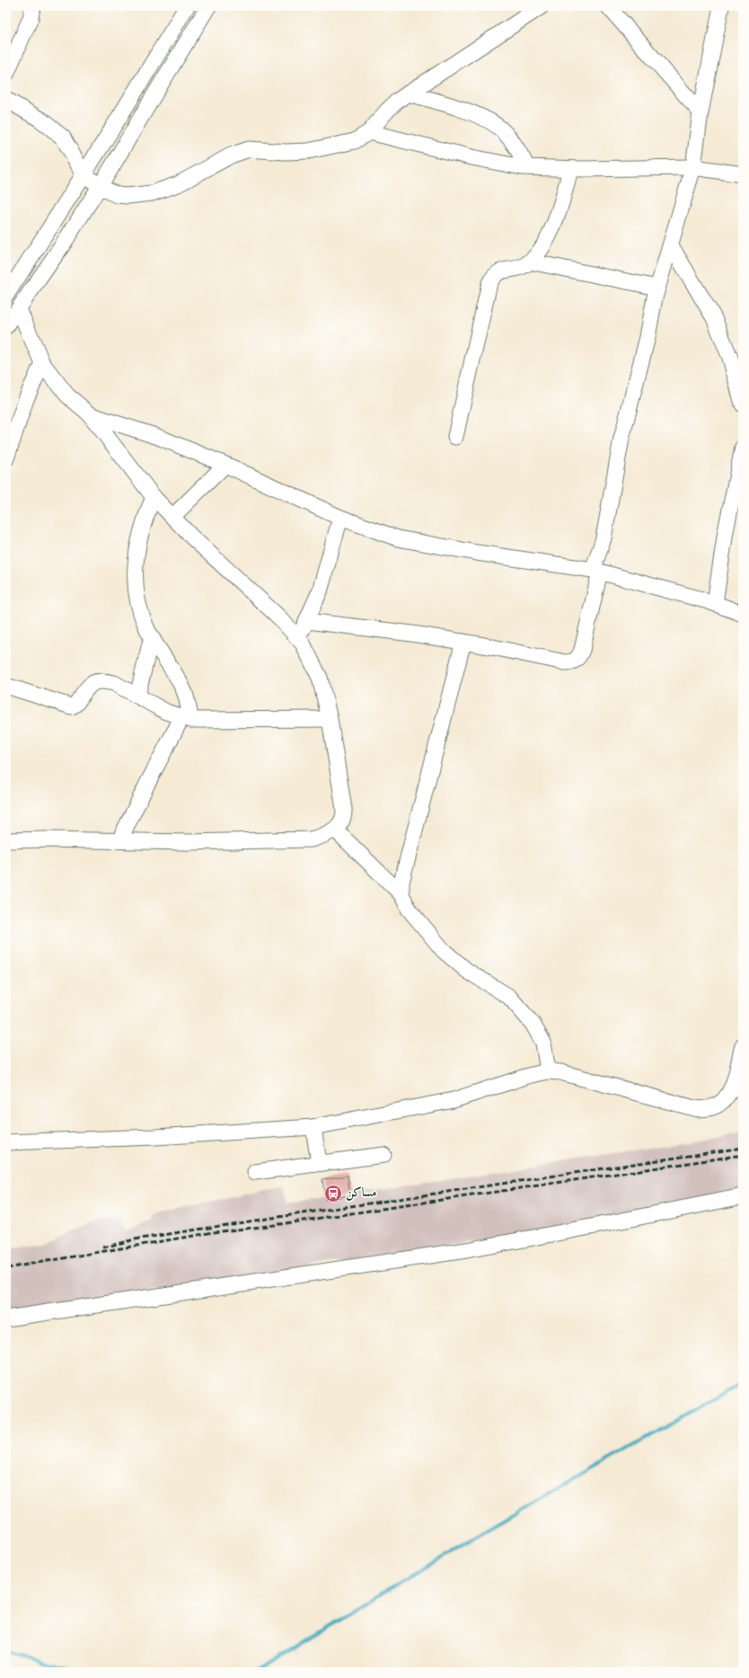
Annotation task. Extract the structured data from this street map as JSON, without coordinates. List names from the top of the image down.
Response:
{
  "places": {
    "station": ["مساكن"]
  }
}
